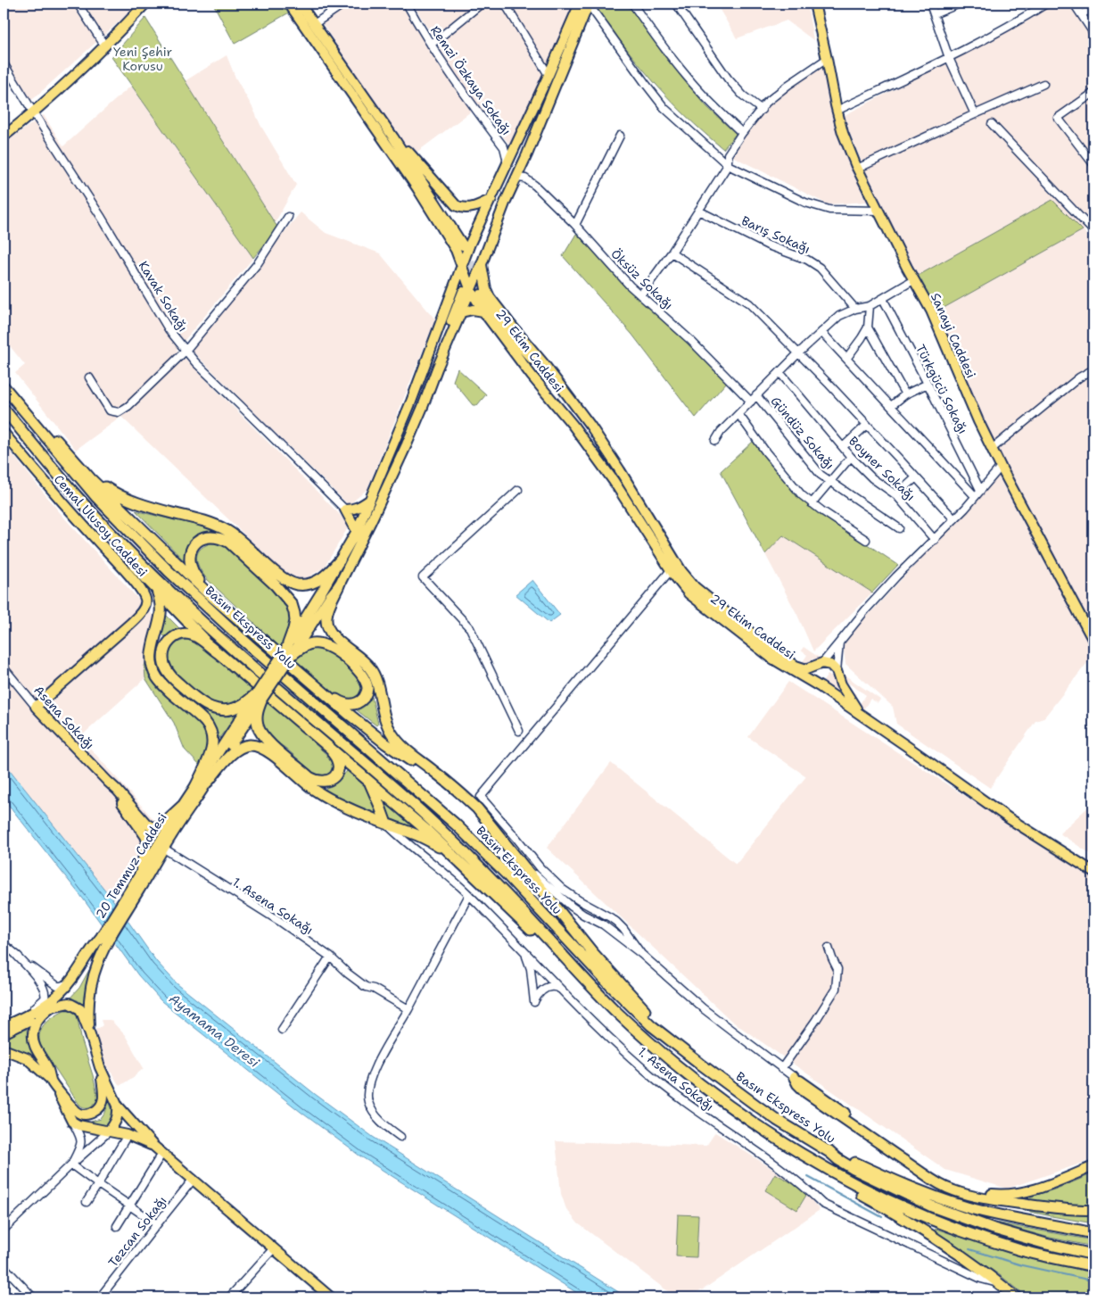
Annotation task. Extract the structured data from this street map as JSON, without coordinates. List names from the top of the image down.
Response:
{
  "streets": {
    "highway": ["Basın Ekspress Yolu"],
    "main road": [
      "Sanayi Caddesi",
      "29 Ekim Caddesi",
      "Cemal Ulusoy Caddesi",
      "Asena Sokağı",
      "20 Temmuz Caddesi"
    ],
    "street": [
      "Remzi Özkaya Sokağı",
      "Barış Sokağı",
      "Öksüz Sokağı",
      "Kavak Sokağı",
      "Türkgücü Sokağı",
      "Gündüz Sokağı",
      "Boyner Sokağı",
      "1. Asena Sokağı",
      "Tezcan Sokağı"
    ]
  },
  "crossings": [
    ["Cemal Ulusoy Caddesi", "Asena Sokağı"]
  ],
  "water": ["Ayamama Deresi"],
  "parks": ["Yeni Şehir Korusu"]
}
